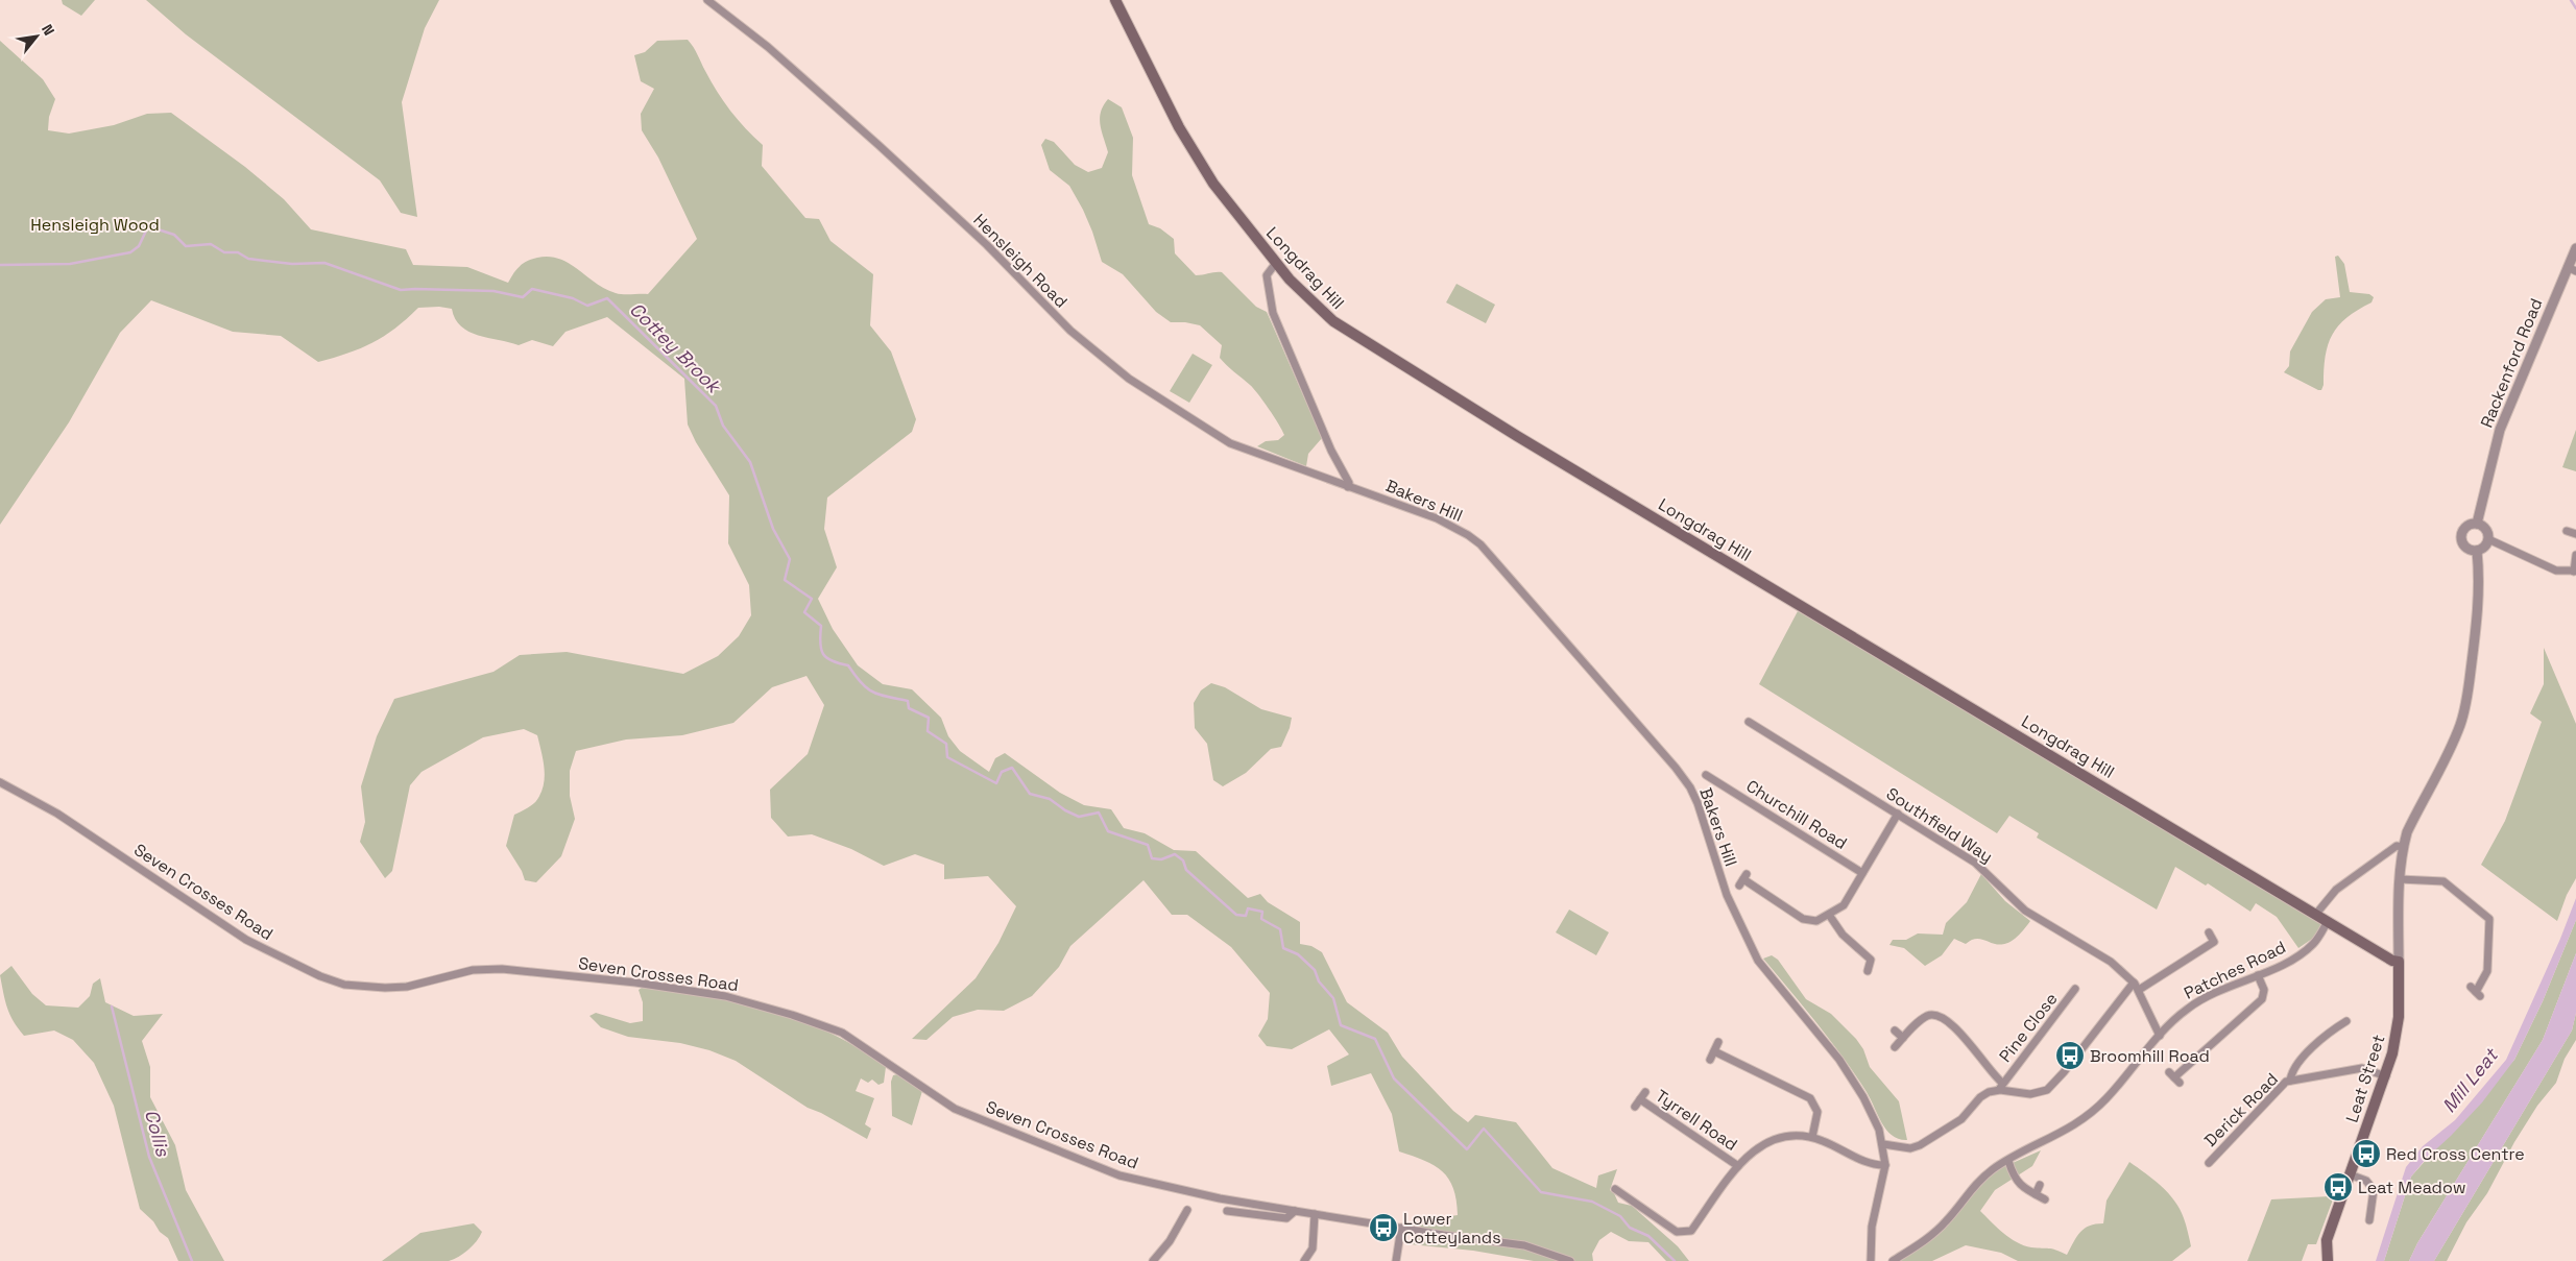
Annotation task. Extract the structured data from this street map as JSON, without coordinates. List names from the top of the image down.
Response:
{
  "streets": {
    "main road": ["Longdrag Hill", "Leat Street"],
    "street": [
      "Hensleigh Road",
      "Rackenford Road",
      "Bakers Hill",
      "Churchill Road",
      "Southfield Way",
      "Seven Crosses Road",
      "Patches Road",
      "Pine Close",
      "Derick Road",
      "Tyrrell Road"
    ]
  },
  "crossings": [
    ["Hensleigh Road", "Bakers Hill"],
    ["Longdrag Hill", "Patches Road"],
    ["Longdrag Hill", "Leat Street"],
    ["Southfield Way", "Patches Road"],
    ["Leat Street", "Derick Road"]
  ],
  "water": ["Cottey Brook", "Mill Leat", "Collis"],
  "parks": ["Hensleigh Wood"],
  "places": {
    "bus stop": [
      "Broomhill Road",
      "Red Cross Centre",
      "Leat Meadow",
      "Lower Cotteylands"
    ]
  },
  "north": "top right"
}
